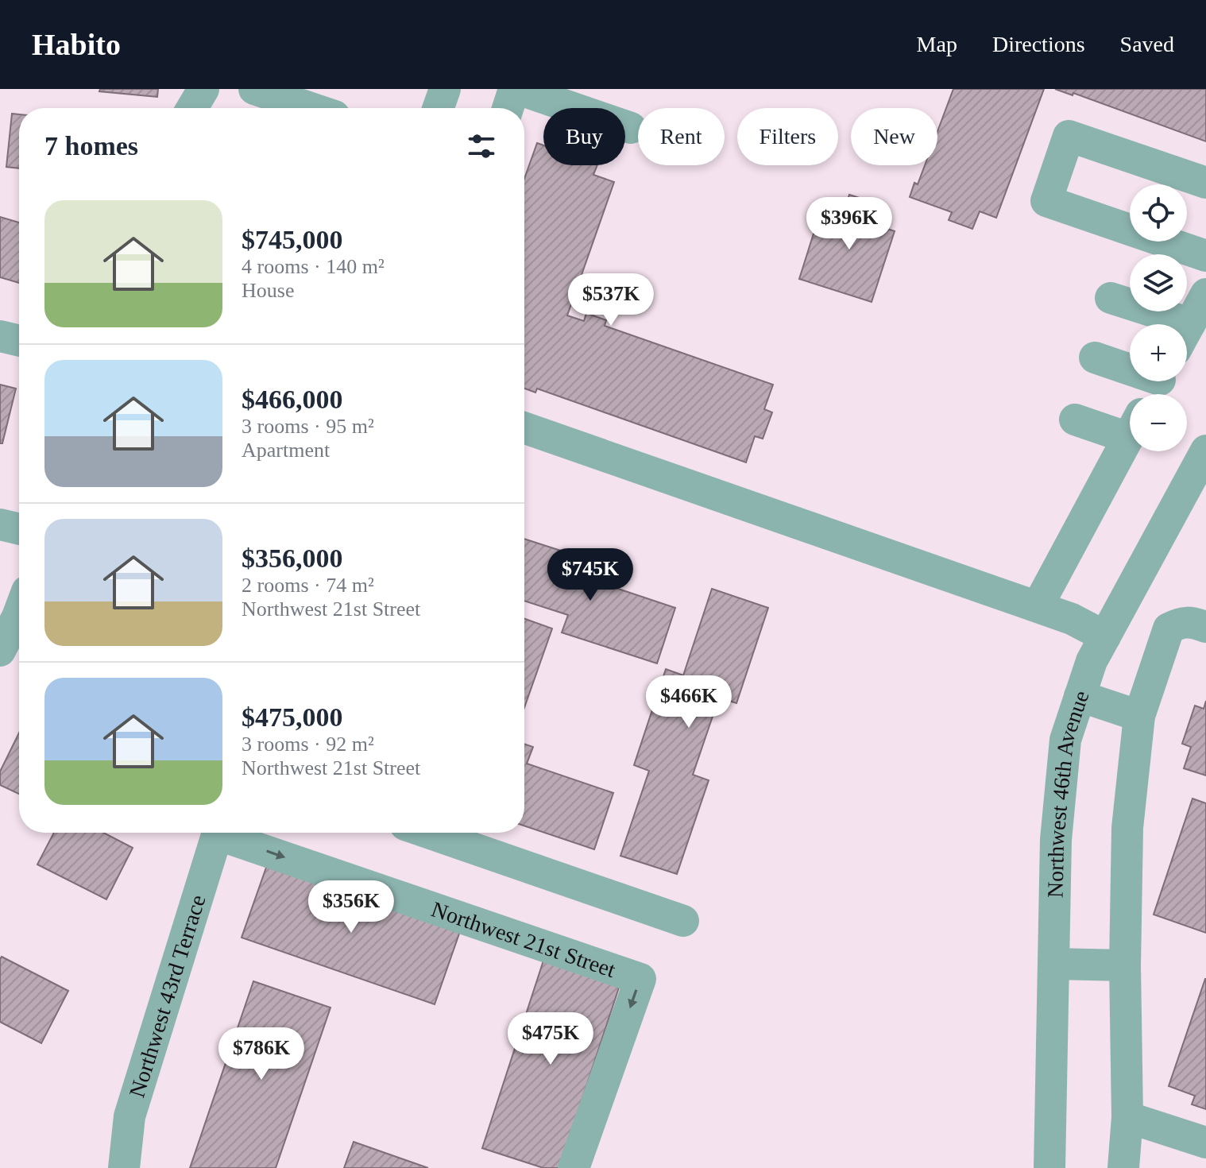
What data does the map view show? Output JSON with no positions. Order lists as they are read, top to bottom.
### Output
{
  "streets": {
    "street": ["Northwest 46th Avenue", "Northwest 21st Street", "Northwest 43rd Terrace"]
  },
  "page": {
    "header": "Habito",
    "nav": ["Map", "Directions", "Saved"],
    "chip": [
      "Buy",
      "Rent",
      "Filters",
      "New"
    ],
    "heading": "7 homes",
    "map_buttons": ["+", "−"],
    "list": [
      {
        "name": "$745,000",
        "note": "4 rooms · 140 m² · House"
      },
      {
        "name": "$466,000",
        "note": "3 rooms · 95 m² · Apartment"
      },
      {
        "name": "$356,000",
        "note": "2 rooms · 74 m² · Northwest 21st Street"
      },
      {
        "name": "$475,000",
        "note": "3 rooms · 92 m² · Northwest 21st Street"
      }
    ],
    "price": [
      "$396K",
      "$537K",
      "$745K",
      "$466K",
      "$356K",
      "$475K",
      "$786K"
    ]
  }
}
